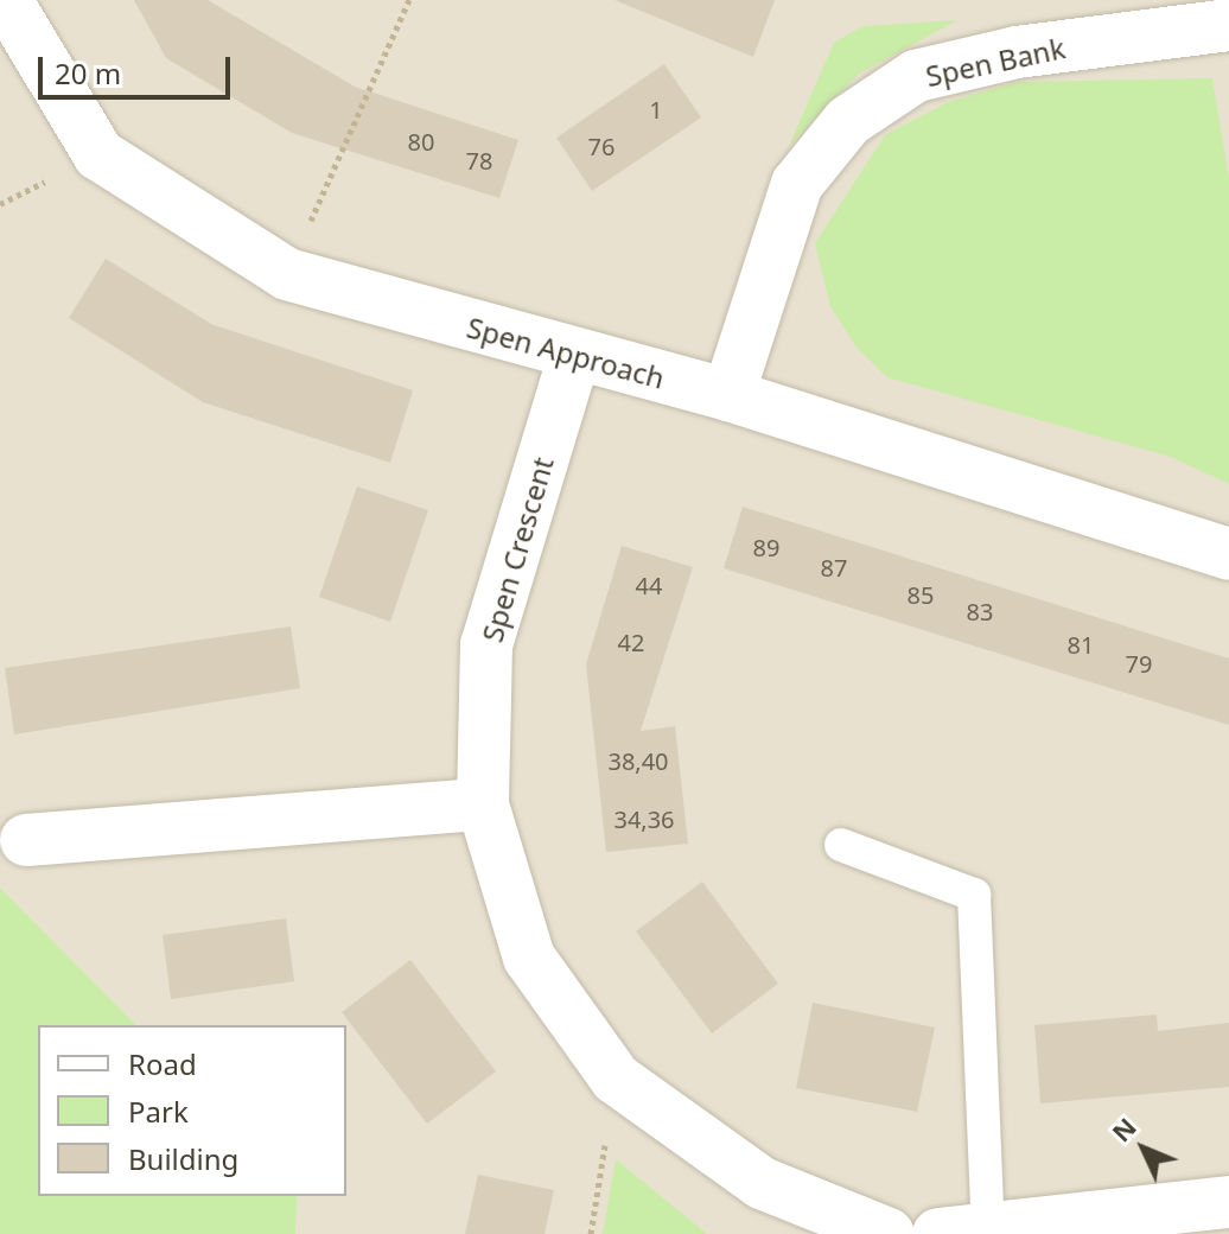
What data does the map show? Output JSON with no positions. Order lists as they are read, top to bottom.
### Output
{
  "streets": {
    "street": ["Spen Bank", "Spen Approach", "Spen Crescent"]
  },
  "crossings": [
    ["Spen Bank", "Spen Approach"],
    ["Spen Approach", "Spen Crescent"]
  ],
  "house_numbers": [
    "1",
    "80",
    "76",
    "78",
    "89",
    "87",
    "44",
    "85",
    "83",
    "42",
    "81",
    "79",
    "38,40",
    "34,36"
  ],
  "legend": ["Road", "Park", "Building"],
  "scale_bar": "20 m",
  "north": "top left"
}
